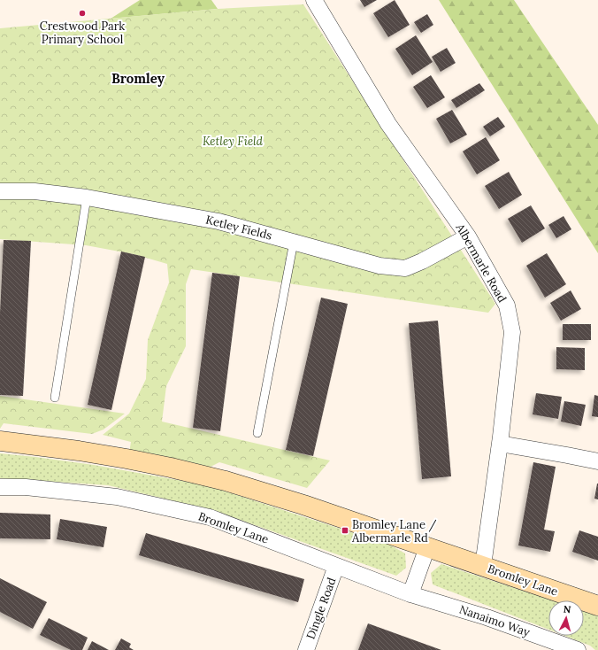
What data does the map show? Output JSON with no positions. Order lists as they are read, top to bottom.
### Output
{
  "streets": {
    "street": [
      "Ketley Fields",
      "Albermarle Road",
      "Bromley Lane",
      "Dingle Road",
      "Nanaimo Way"
    ]
  },
  "crossings": [
    ["Ketley Fields", "Albermarle Road"],
    ["Albermarle Road", "Bromley Lane"],
    ["Bromley Lane", "Dingle Road"],
    ["Bromley Lane", "Nanaimo Way"]
  ],
  "districts": ["Bromley"],
  "parks": ["Ketley Field"],
  "places": {
    "other": ["Crestwood Park Primary School"],
    "transit": ["Bromley Lane / Albermarle Rd"]
  },
  "north": "top"
}
